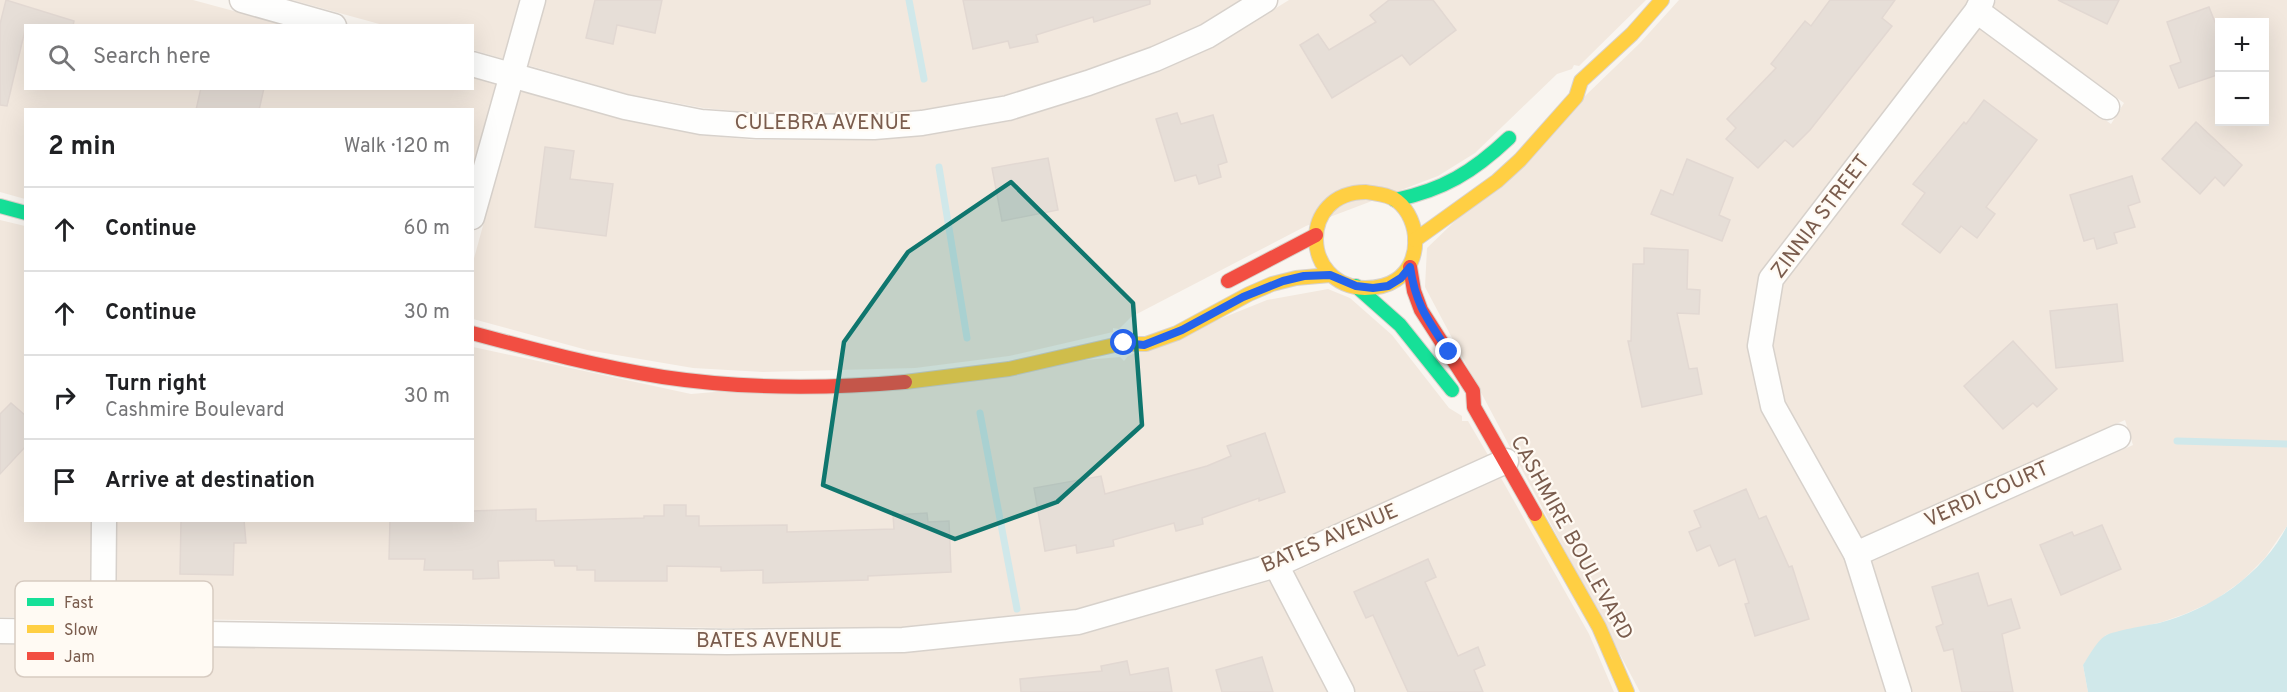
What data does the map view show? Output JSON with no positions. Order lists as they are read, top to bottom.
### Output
{
  "streets": {
    "street": [
      "CULEBRA AVENUE",
      "ZINNIA STREET",
      "VERDI COURT",
      "CASHMIRE BOULEVARD",
      "BATES AVENUE"
    ]
  },
  "crossings": [
    ["ZINNIA STREET", "VERDI COURT"],
    ["CASHMIRE BOULEVARD", "BATES AVENUE"]
  ],
  "legend": ["Fast", "Slow", "Jam"],
  "page": {
    "map_buttons": ["+", "−"],
    "search": "Search here",
    "heading": ["2 min", "Walk · 120 m"],
    "list": [
      ["Continue", "60 m"],
      ["Continue", "30 m"],
      ["Turn right", "Cashmire Boulevard", "30 m"],
      "Arrive at destination"
    ]
  }
}
